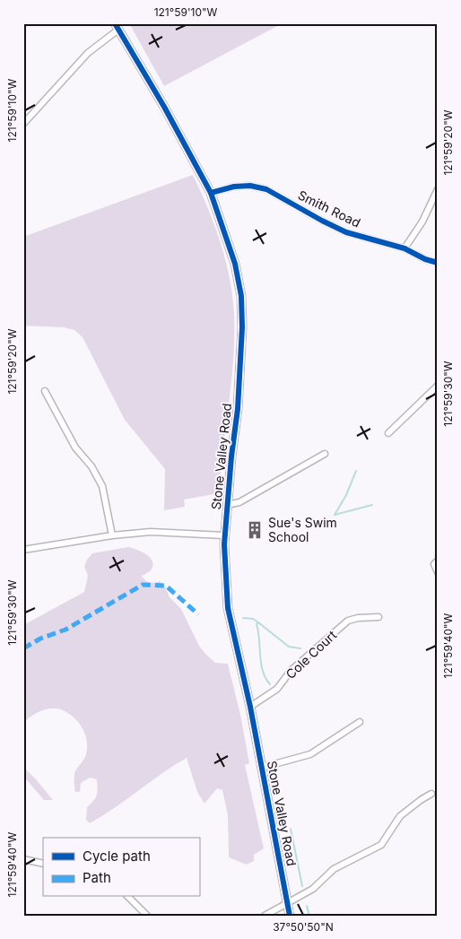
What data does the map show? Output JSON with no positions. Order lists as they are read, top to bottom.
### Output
{
  "streets": {
    "street": ["Smith Road", "Stone Valley Road", "Cole Court"]
  },
  "crossings": [
    ["Smith Road", "Stone Valley Road"],
    ["Stone Valley Road", "Cole Court"]
  ],
  "places": {
    "building": ["Sue's Swim School"]
  },
  "legend": ["Cycle path", "Path"],
  "coordinates": [
    "121°59'10\"W",
    "121°59'20\"W",
    "121°59'30\"W",
    "121°59'40\"W",
    "37°50'50\"N"
  ]
}
